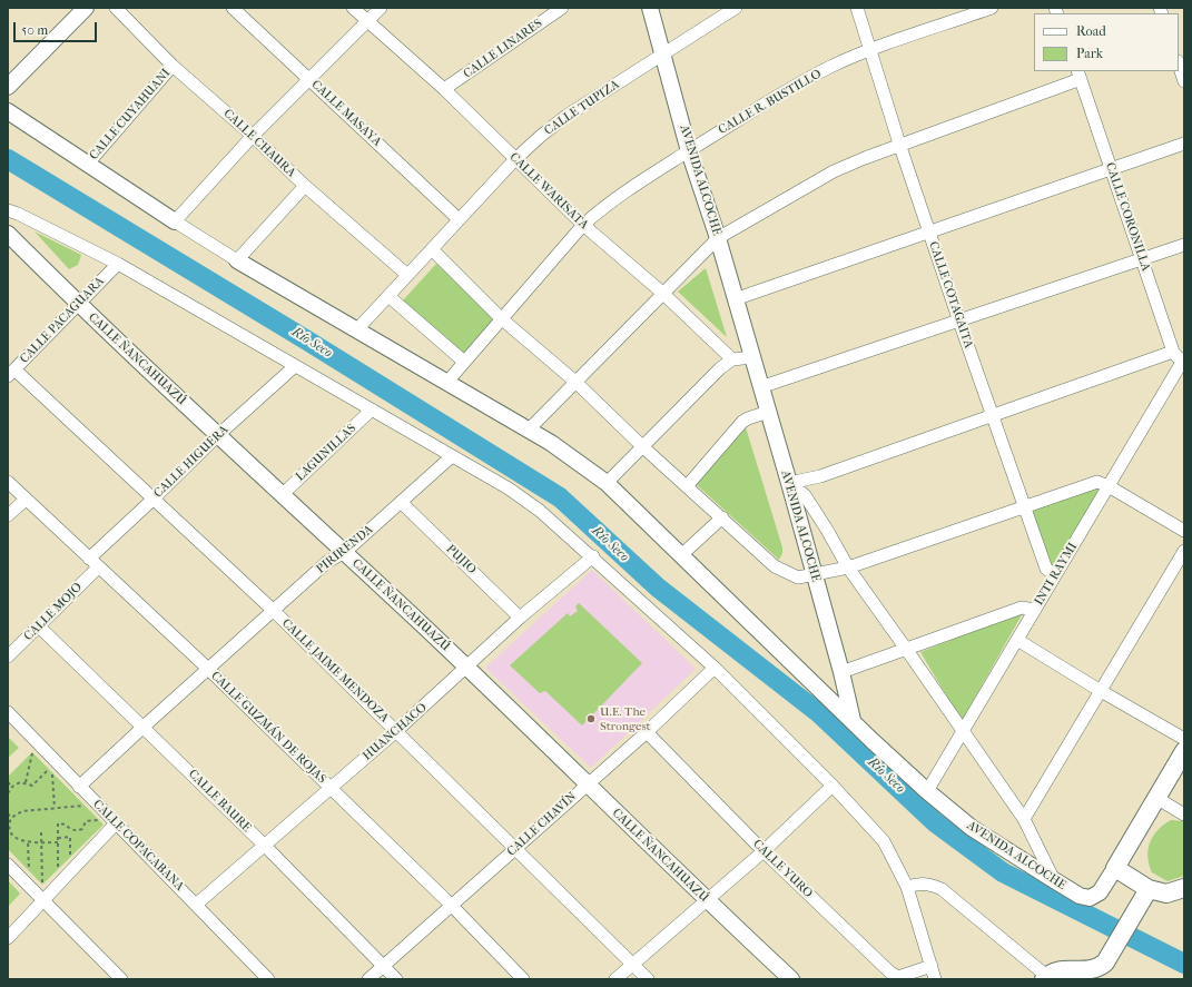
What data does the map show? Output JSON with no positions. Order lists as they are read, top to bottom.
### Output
{
  "streets": {
    "street": [
      "CALLE LINARES",
      "CALLE R. BUSTILLO",
      "CALLE TUPIZA",
      "CALLE MASAYA",
      "CALLE CUYAHUANI",
      "CALLE CHAURA",
      "AVENIDA ALCOCHE",
      "CALLE WARISATA",
      "CALLE CORONILLA",
      "CALLE COTAGAITA",
      "CALLE PACAGUARA",
      "CALLE ÑANCAHUAZÚ",
      "LAGUNILLAS",
      "CALLE HIGUERA",
      "PIRIRENDA",
      "PUJIO",
      "INTI RAYMI",
      "CALLE MOJO",
      "CALLE JAIME MENDOZA",
      "CALLE GUZMÁN DE ROJAS",
      "HUANCHACO",
      "CALLE BAURE",
      "CALLE CHAVÍN",
      "CALLE COPACABANA",
      "CALLE YURO"
    ]
  },
  "crossings": [
    ["CALLE LINARES", "CALLE WARISATA"],
    ["CALLE R. BUSTILLO", "AVENIDA ALCOCHE"],
    ["CALLE R. BUSTILLO", "CALLE WARISATA"],
    ["CALLE R. BUSTILLO", "CALLE COTAGAITA"],
    ["CALLE TUPIZA", "CALLE MASAYA"],
    ["CALLE TUPIZA", "CALLE CHAURA"],
    ["CALLE TUPIZA", "AVENIDA ALCOCHE"],
    ["CALLE TUPIZA", "CALLE WARISATA"],
    ["CALLE CUYAHUANI", "CALLE CHAURA"],
    ["AVENIDA ALCOCHE", "INTI RAYMI"],
    ["CALLE CORONILLA", "INTI RAYMI"],
    ["CALLE COTAGAITA", "INTI RAYMI"],
    ["CALLE PACAGUARA", "CALLE ÑANCAHUAZÚ"],
    ["CALLE PACAGUARA", "CALLE JAIME MENDOZA"],
    ["CALLE ÑANCAHUAZÚ", "LAGUNILLAS"],
    ["CALLE ÑANCAHUAZÚ", "CALLE HIGUERA"],
    ["CALLE ÑANCAHUAZÚ", "PIRIRENDA"],
    ["CALLE ÑANCAHUAZÚ", "HUANCHACO"],
    ["CALLE ÑANCAHUAZÚ", "CALLE CHAVÍN"],
    ["CALLE HIGUERA", "CALLE MOJO"],
    ["CALLE HIGUERA", "CALLE JAIME MENDOZA"],
    ["CALLE HIGUERA", "CALLE GUZMÁN DE ROJAS"],
    ["PIRIRENDA", "PUJIO"],
    ["PIRIRENDA", "CALLE JAIME MENDOZA"],
    ["PIRIRENDA", "CALLE GUZMÁN DE ROJAS"],
    ["PIRIRENDA", "CALLE BAURE"],
    ["PIRIRENDA", "CALLE COPACABANA"],
    ["PUJIO", "HUANCHACO"],
    ["CALLE MOJO", "CALLE GUZMÁN DE ROJAS"],
    ["CALLE MOJO", "CALLE BAURE"],
    ["CALLE JAIME MENDOZA", "HUANCHACO"],
    ["CALLE JAIME MENDOZA", "CALLE CHAVÍN"],
    ["CALLE GUZMÁN DE ROJAS", "HUANCHACO"],
    ["CALLE GUZMÁN DE ROJAS", "CALLE CHAVÍN"],
    ["HUANCHACO", "CALLE BAURE"],
    ["HUANCHACO", "CALLE COPACABANA"],
    ["CALLE BAURE", "CALLE CHAVÍN"],
    ["CALLE CHAVÍN", "CALLE YURO"]
  ],
  "water": ["Río Seco"],
  "places": ["U.E. The Strongest"],
  "legend": ["Road", "Park"],
  "scale_bar": "50 m"
}
